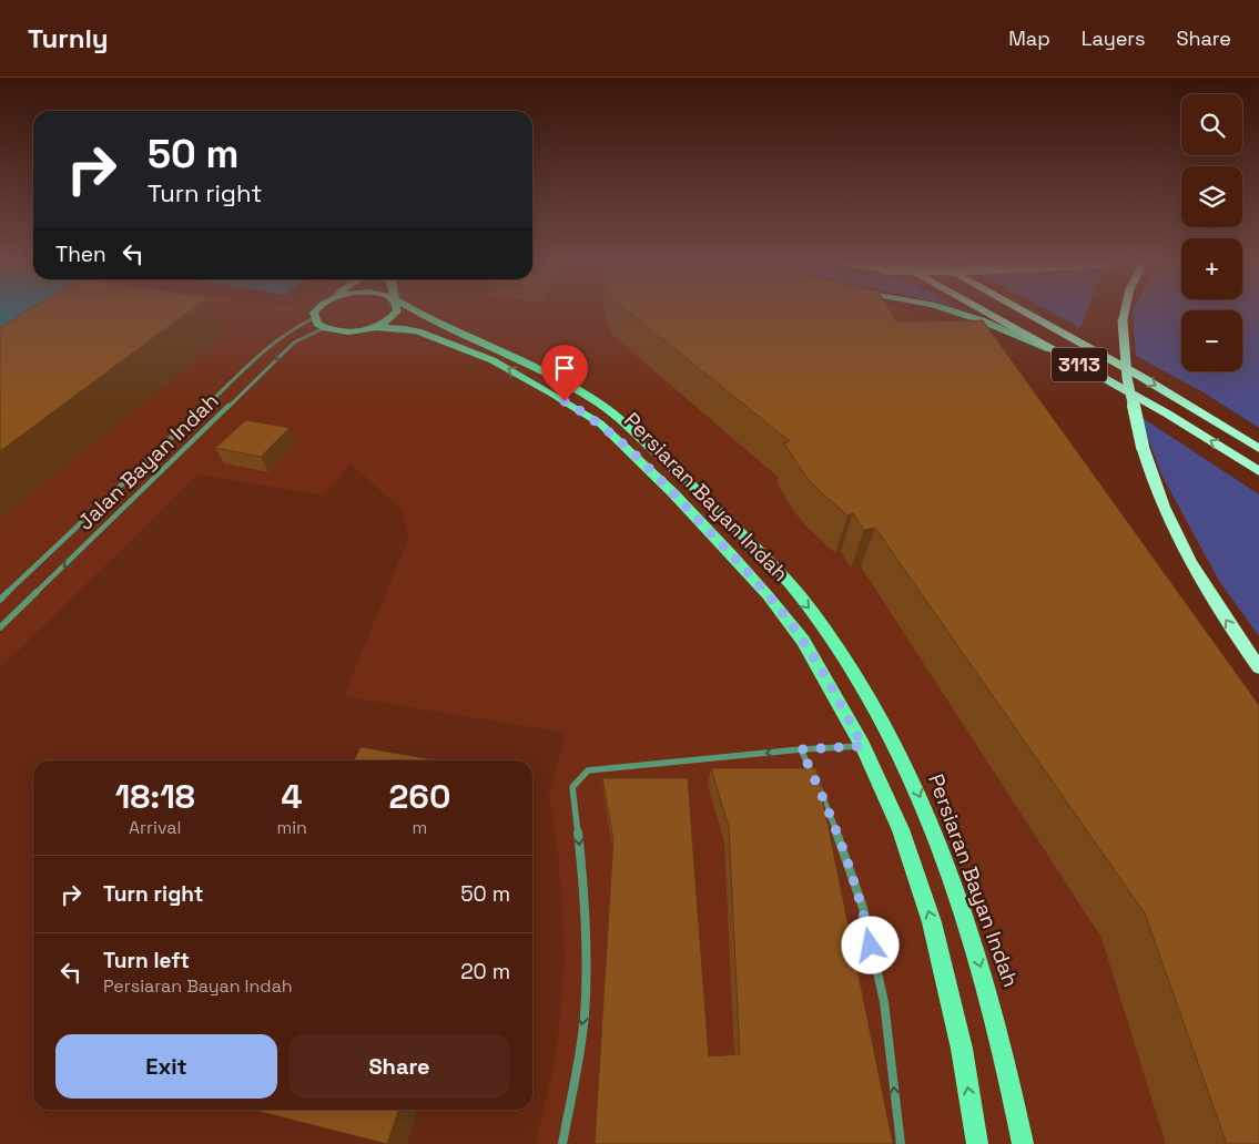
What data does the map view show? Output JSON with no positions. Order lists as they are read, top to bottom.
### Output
{
  "streets": {
    "highway": ["3113"],
    "main road": ["Persiaran Bayan Indah"],
    "street": ["Jalan Bayan Indah"]
  },
  "page": {
    "header": "Turnly",
    "nav": ["Map", "Layers", "Share"],
    "map_buttons": ["+", "−"],
    "turn": ["50 m", "Turn right"],
    "then": "Then",
    "eta": [
      "18:18",
      "Arrival",
      "4",
      "min",
      "260",
      "m"
    ],
    "list": [
      {
        "name": "Turn right",
        "value": "50 m"
      },
      {
        "name": "Turn left",
        "note": "Persiaran Bayan Indah",
        "value": "20 m"
      }
    ],
    "buttons": ["Exit", "Share"]
  }
}
